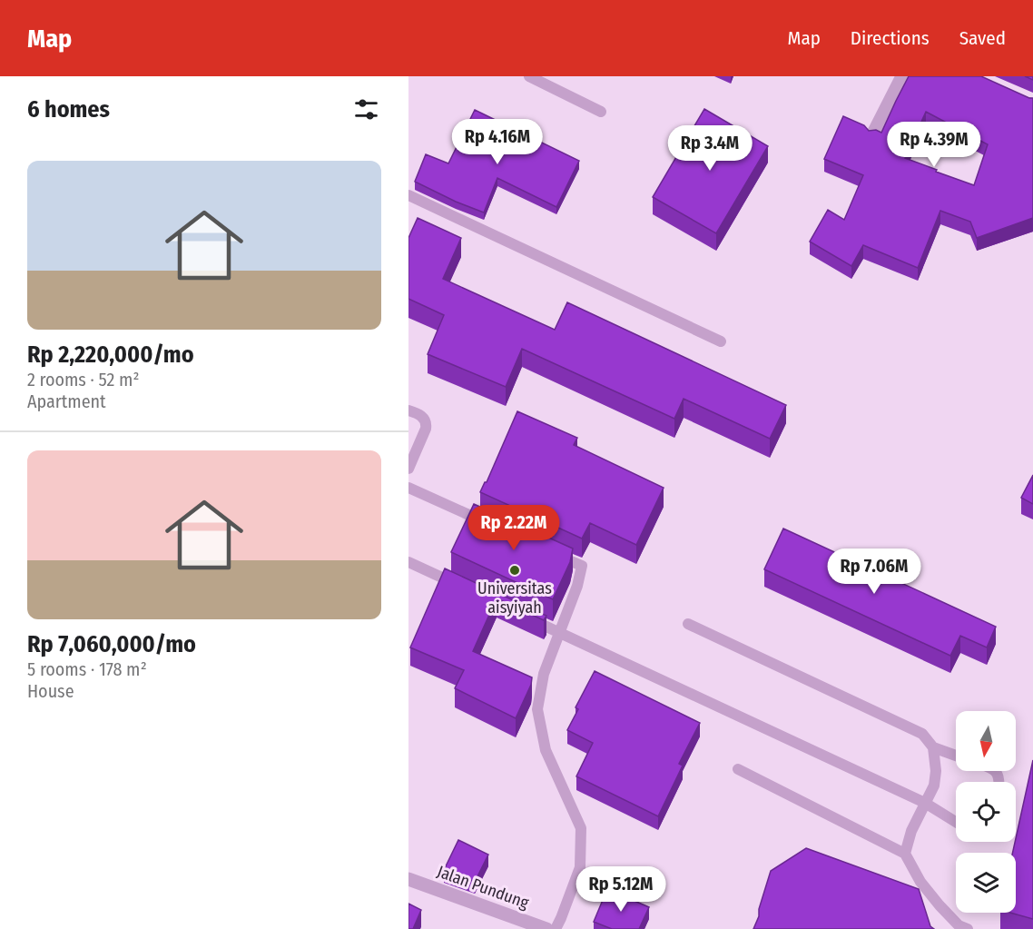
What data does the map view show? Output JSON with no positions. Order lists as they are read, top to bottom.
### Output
{
  "streets": {
    "street": ["Jalan Pundung"]
  },
  "places": ["Universitas aisyiyah"],
  "north": "bottom",
  "page": {
    "header": "Map",
    "nav": ["Map", "Directions", "Saved"],
    "heading": "6 homes",
    "price": [
      "Rp 4.16M",
      "Rp 4.39M",
      "Rp 3.4M",
      "Rp 2.22M",
      "Rp 7.06M",
      "Rp 5.12M"
    ],
    "list": [
      {
        "name": "Rp 2,220,000/mo",
        "note": "2 rooms · 52 m² · Apartment"
      },
      {
        "name": "Rp 7,060,000/mo",
        "note": "5 rooms · 178 m² · House"
      }
    ]
  }
}
